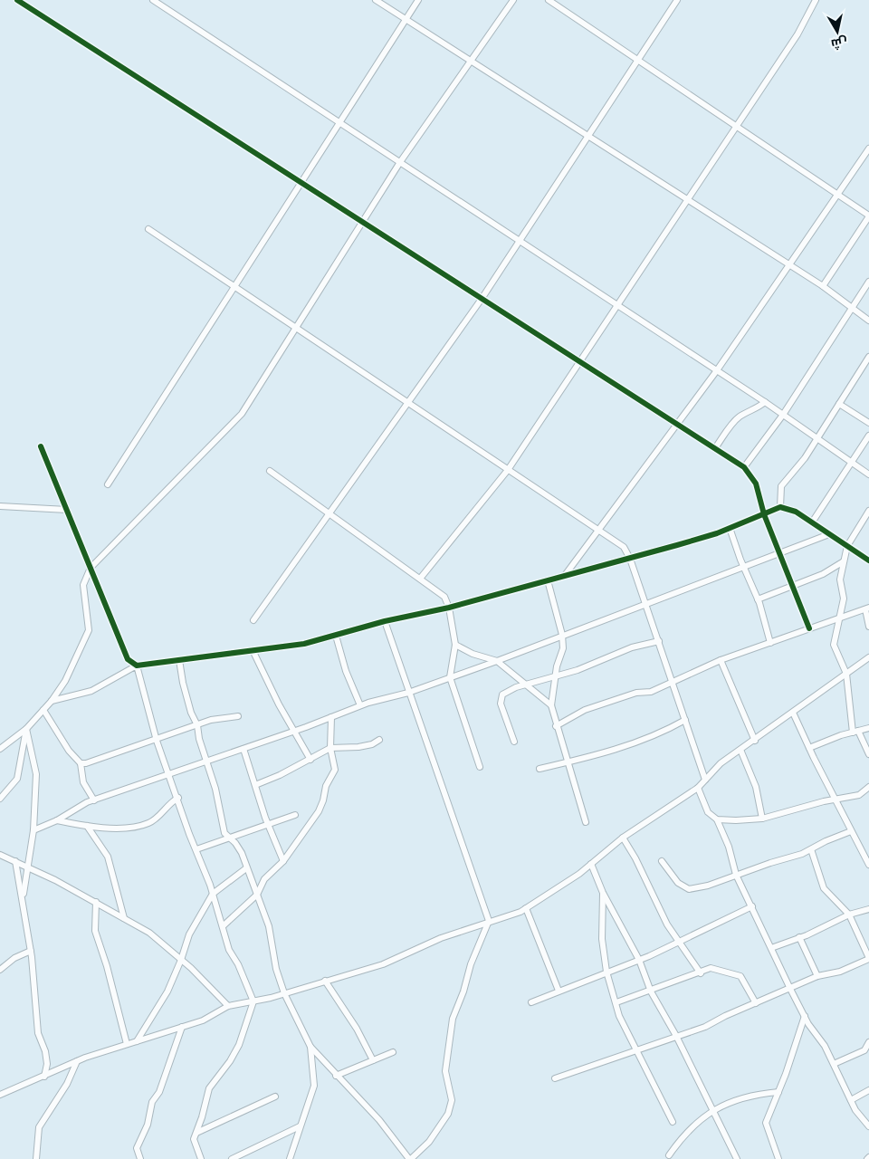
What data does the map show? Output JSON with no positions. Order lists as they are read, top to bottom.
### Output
{
  "north": "bottom"
}
